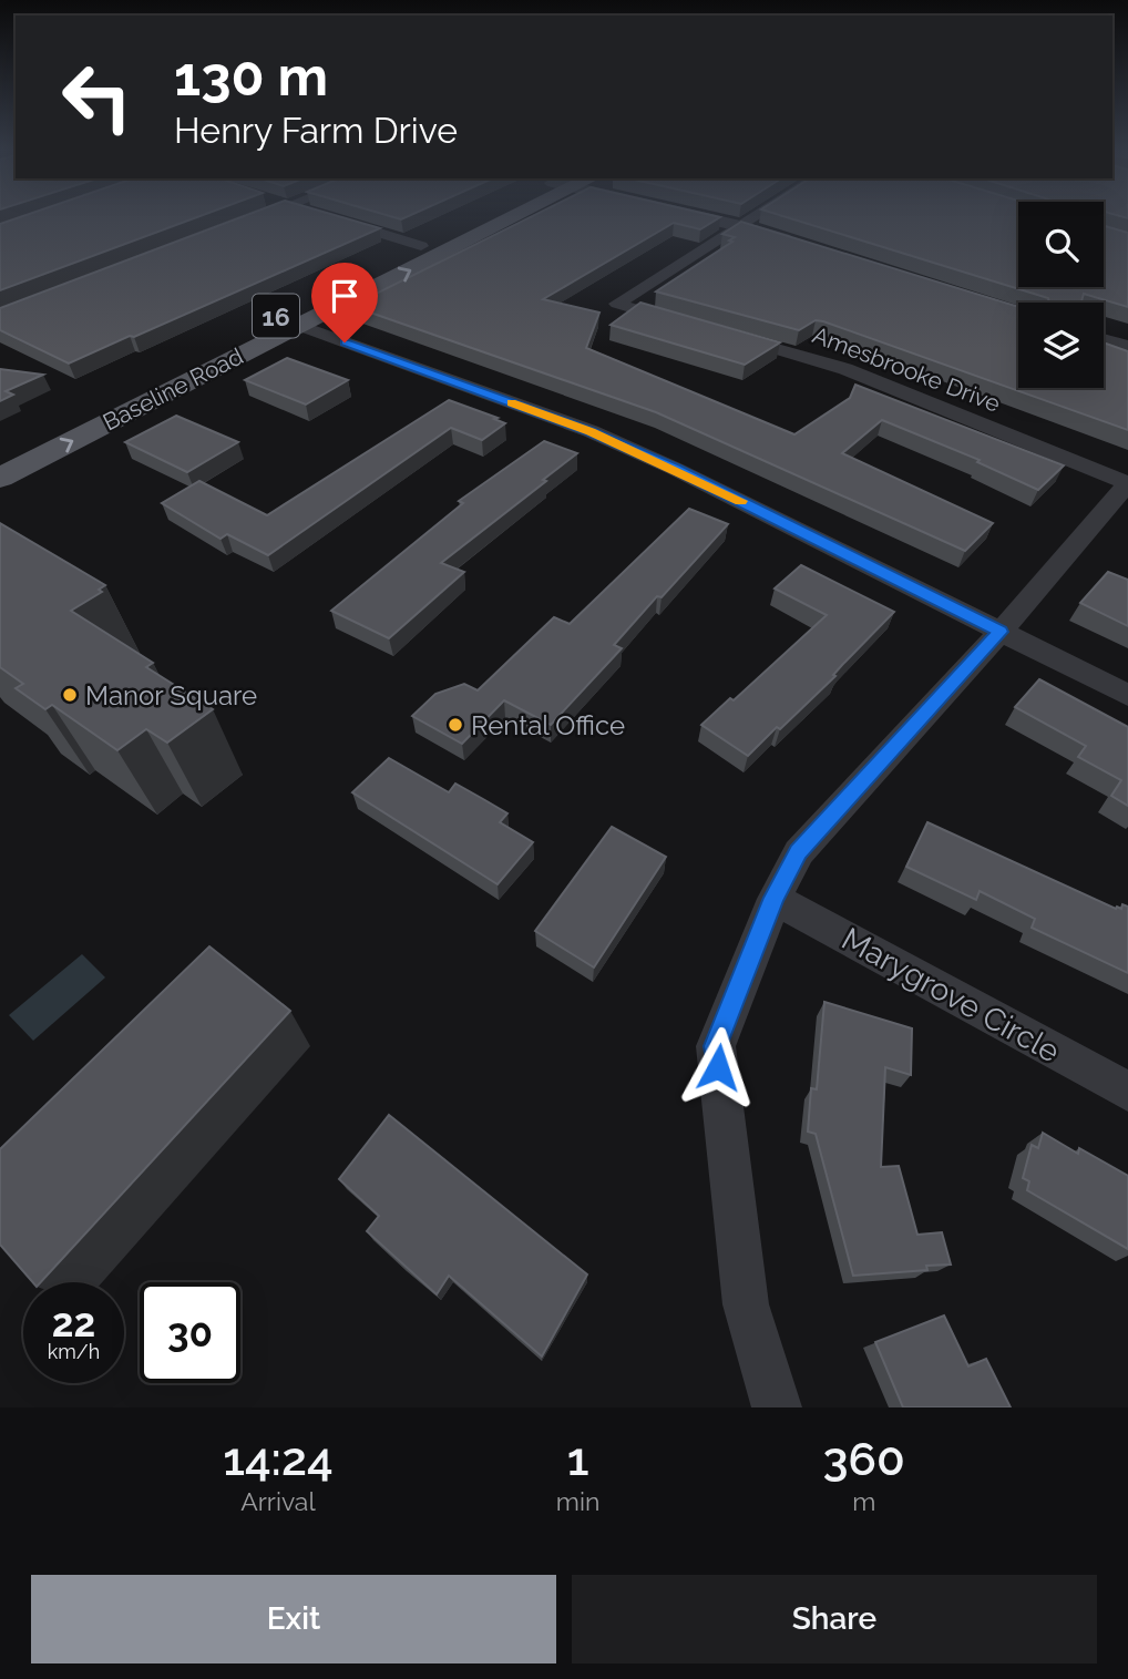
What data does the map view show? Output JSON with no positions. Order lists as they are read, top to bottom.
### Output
{
  "streets": {
    "main road": ["16", "Baseline Road"],
    "street": ["Amesbrooke Drive", "Marygrove Circle"]
  },
  "places": ["Manor Square", "Rental Office"],
  "page": {
    "turn": ["130 m", "Henry Farm Drive"],
    "speed": "22 km/h",
    "limit": "30",
    "eta": [
      "14:24",
      "Arrival",
      "1",
      "min",
      "360",
      "m"
    ],
    "buttons": ["Exit", "Share"]
  }
}
